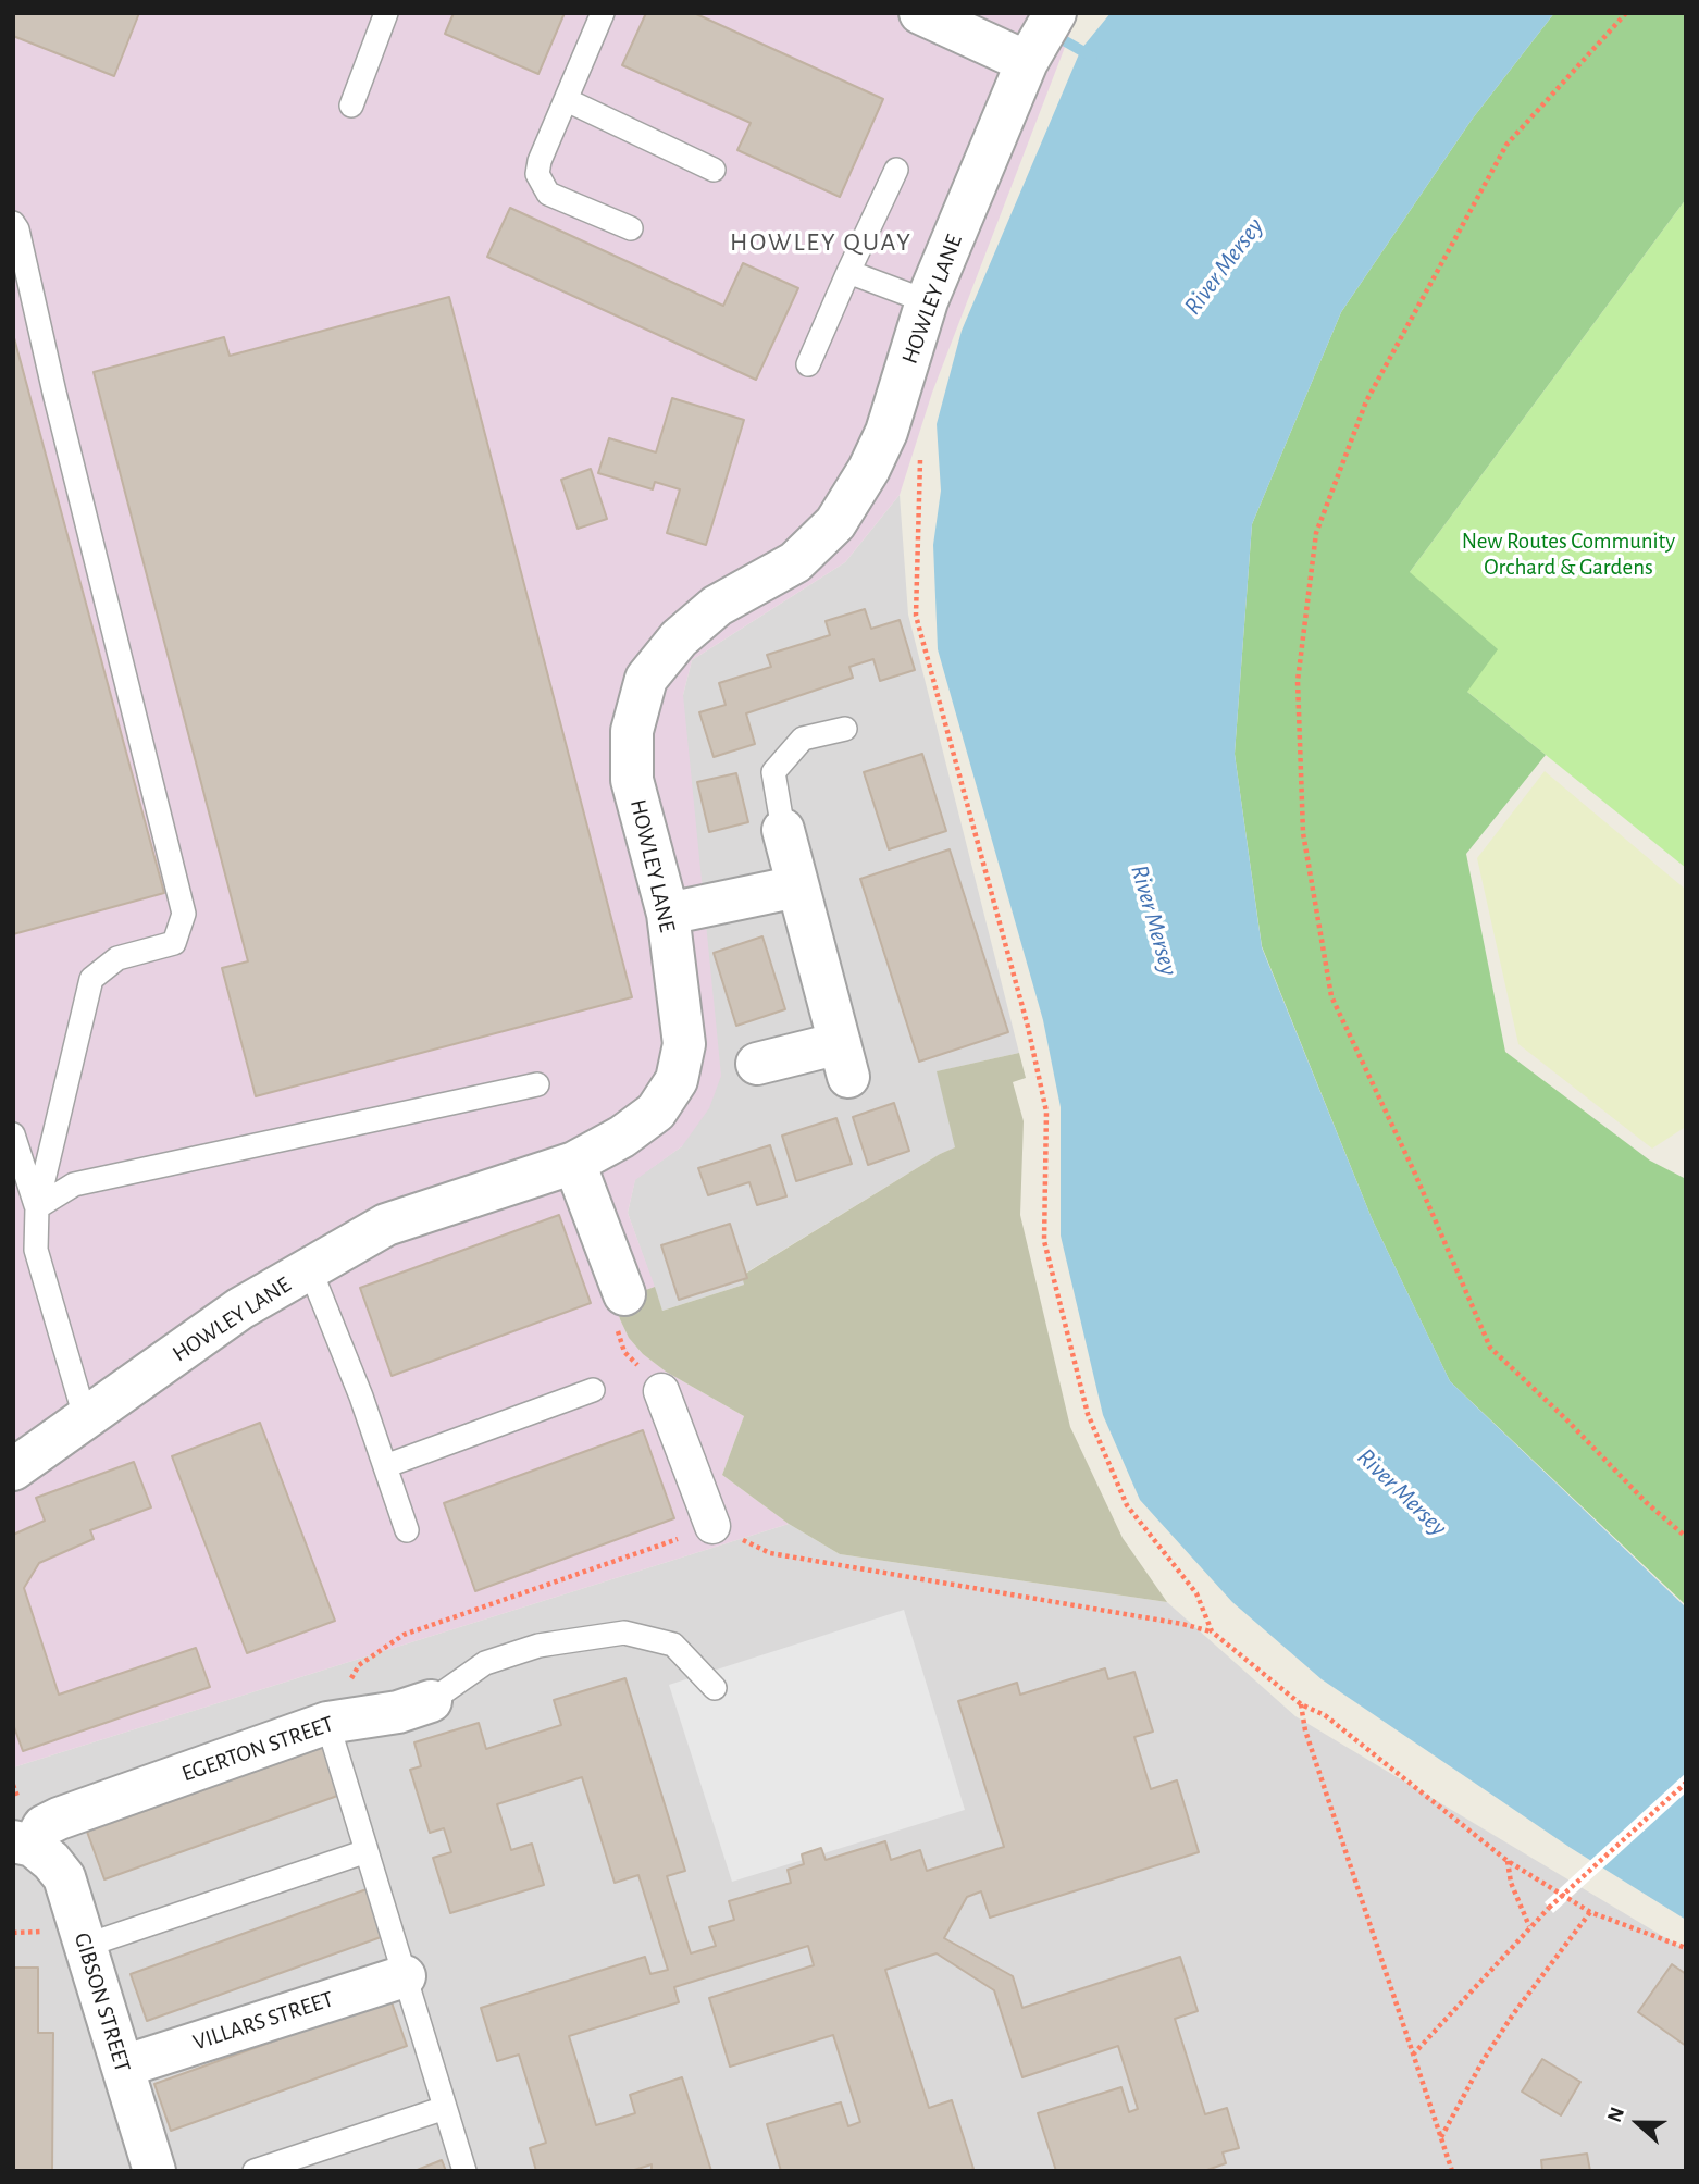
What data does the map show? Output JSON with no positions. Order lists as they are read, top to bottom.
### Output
{
  "streets": {
    "street": [
      "HOWLEY LANE",
      "EGERTON STREET",
      "GIBSON STREET",
      "VILLARS STREET"
    ]
  },
  "crossings": [
    ["EGERTON STREET", "GIBSON STREET"],
    ["GIBSON STREET", "VILLARS STREET"]
  ],
  "districts": ["HOWLEY QUAY"],
  "water": ["River Mersey"],
  "parks": ["New Routes Community Orchard & Gardens"],
  "north": "left"
}
